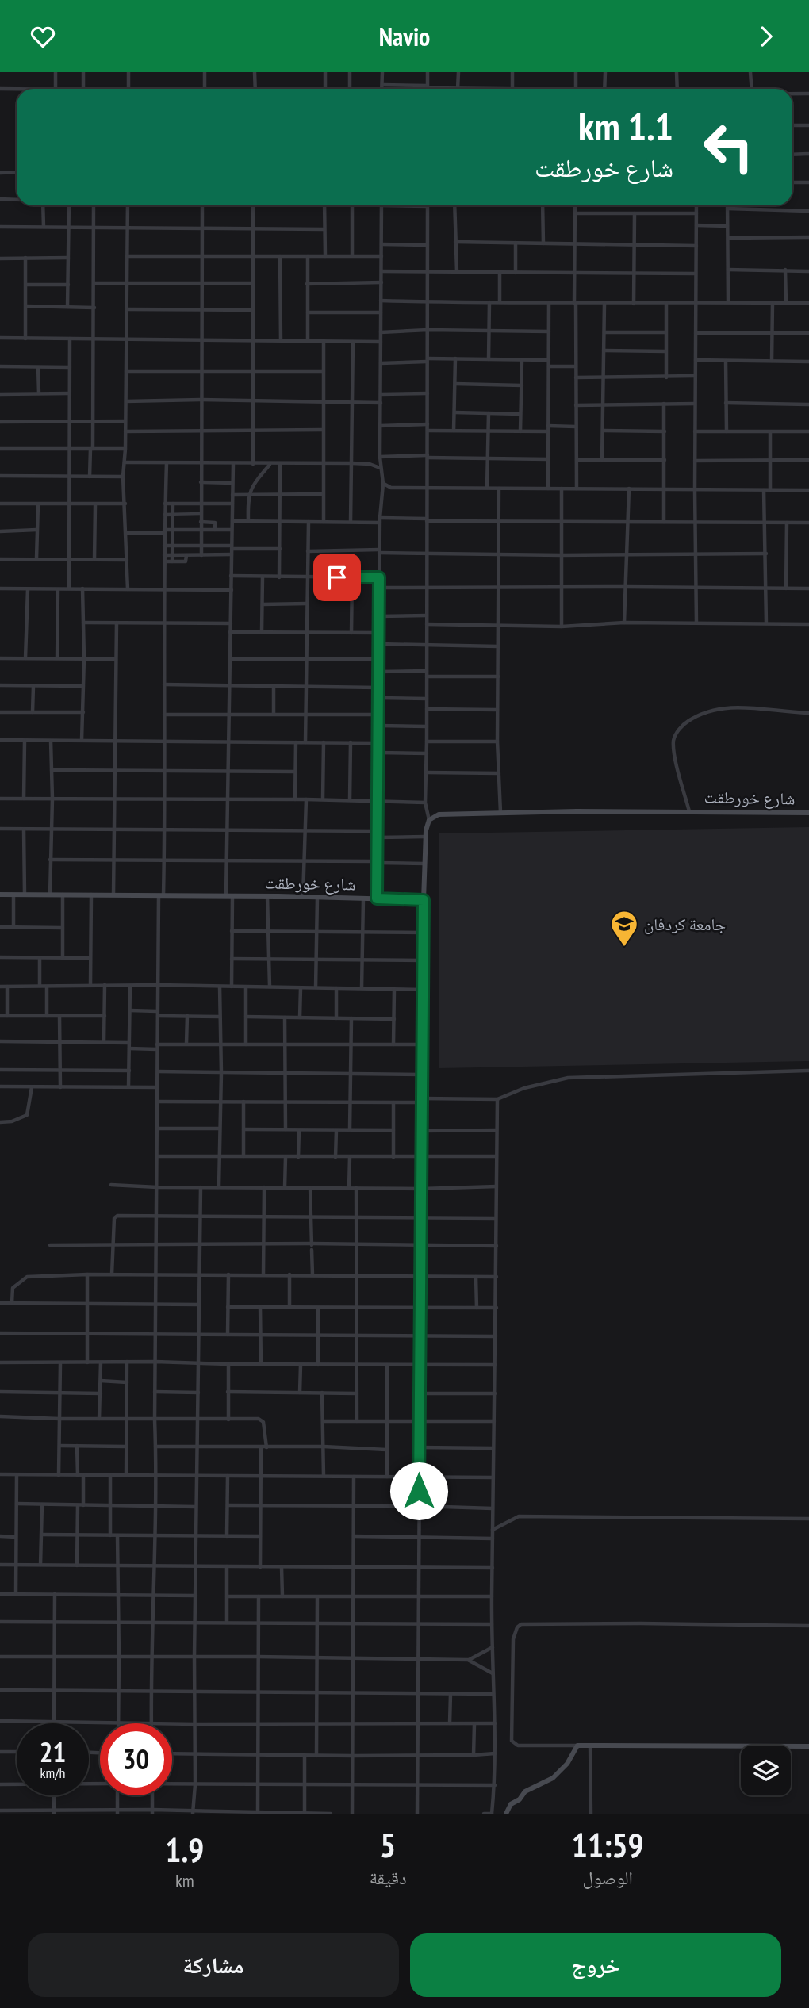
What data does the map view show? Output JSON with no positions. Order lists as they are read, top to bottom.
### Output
{
  "streets": {
    "street": ["شارع خورطقت"]
  },
  "places": {
    "school or university": ["جامعة كردفان"]
  },
  "page": {
    "header": "Navio",
    "turn": ["1.1 km", "شارع خورطقت"],
    "speed": "21 km/h",
    "limit": "30",
    "eta": [
      "11:59",
      "الوصول",
      "5",
      "دقيقة",
      "1.9",
      "km"
    ],
    "buttons": ["خروج", "مشاركة"]
  }
}
